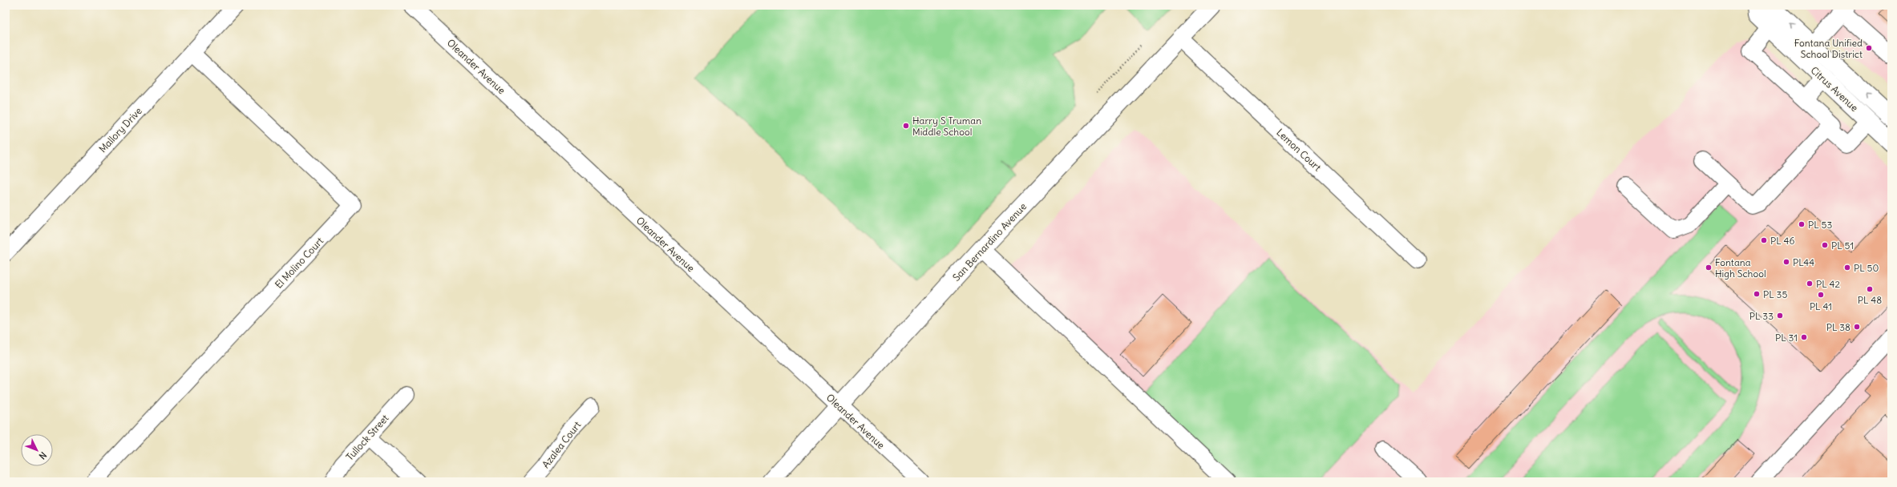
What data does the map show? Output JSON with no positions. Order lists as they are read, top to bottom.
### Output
{
  "streets": {
    "main road": ["Citrus Avenue", "San Bernardino Avenue"],
    "street": [
      "Oleander Avenue",
      "Mallory Drive",
      "Lemon Court",
      "El Molino Court",
      "Tullock Street",
      "Azalea Court"
    ]
  },
  "crossings": [
    ["Oleander Avenue", "San Bernardino Avenue"],
    ["Mallory Drive", "El Molino Court"],
    ["Lemon Court", "San Bernardino Avenue"]
  ],
  "places": [
    "Fontana Unified School District",
    "Harry S Truman Middle School",
    "PL 53",
    "PL 46",
    "PL 51",
    "PL44",
    "Fontana High School",
    "PL 50",
    "PL 42",
    "PL 48",
    "PL 35",
    "PL 41",
    "PL 33",
    "PL 38",
    "PL 31"
  ],
  "north": "bottom right"
}
